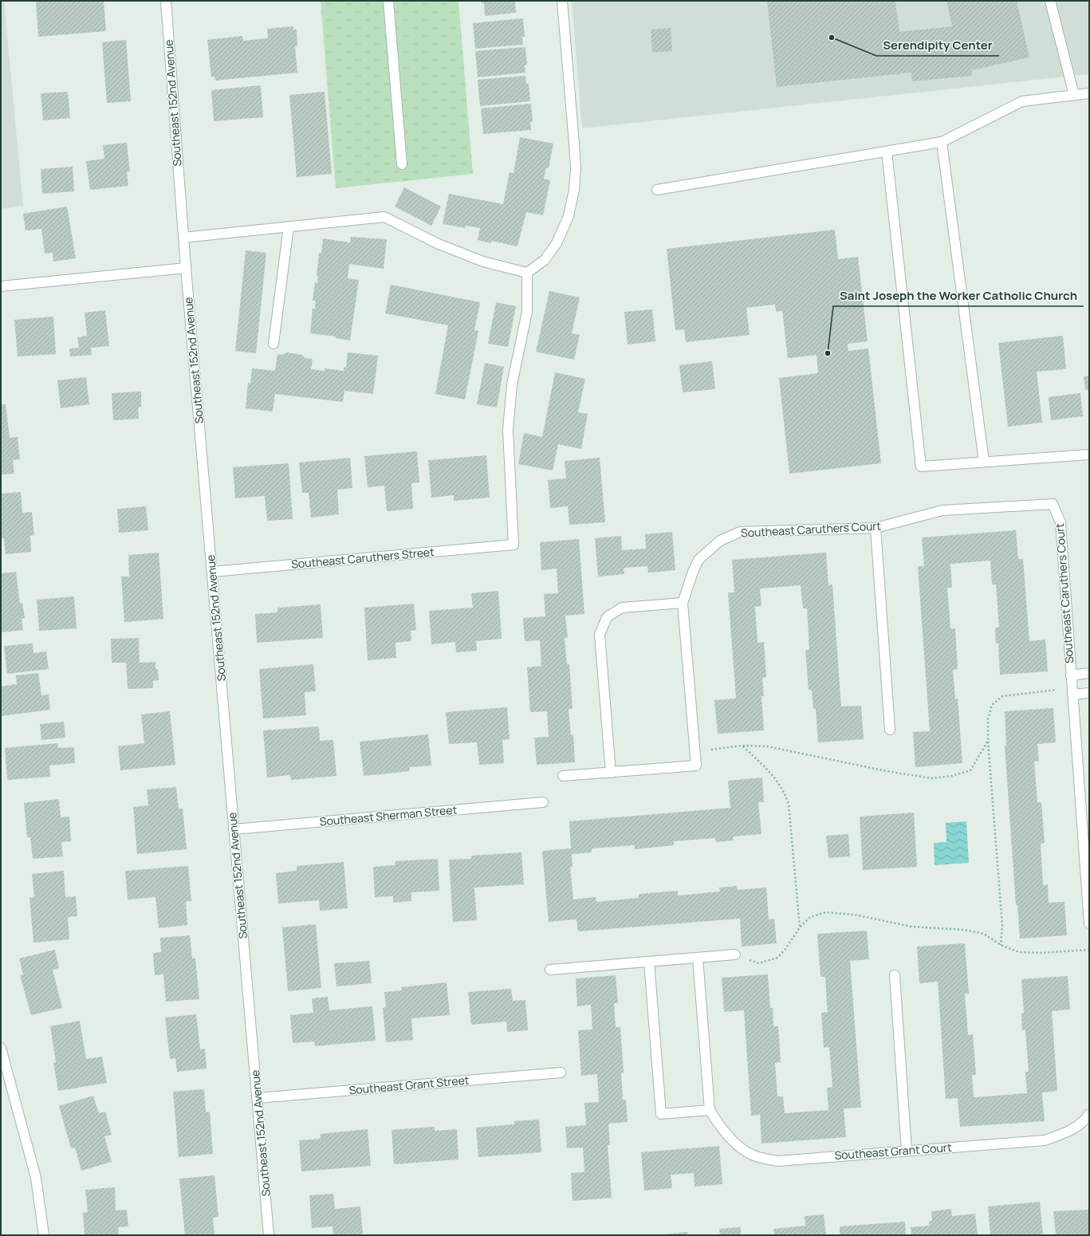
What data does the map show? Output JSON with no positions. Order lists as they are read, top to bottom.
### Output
{
  "streets": {
    "street": [
      "Southeast 152nd Avenue",
      "Southeast Caruthers Court",
      "Southeast Caruthers Street",
      "Southeast Sherman Street",
      "Southeast Grant Street",
      "Southeast Grant Court"
    ]
  },
  "crossings": [
    ["Southeast 152nd Avenue", "Southeast Caruthers Street"],
    ["Southeast 152nd Avenue", "Southeast Sherman Street"],
    ["Southeast 152nd Avenue", "Southeast Grant Street"]
  ],
  "places": ["Serendipity Center", "Saint Joseph the Worker Catholic Church"]
}
